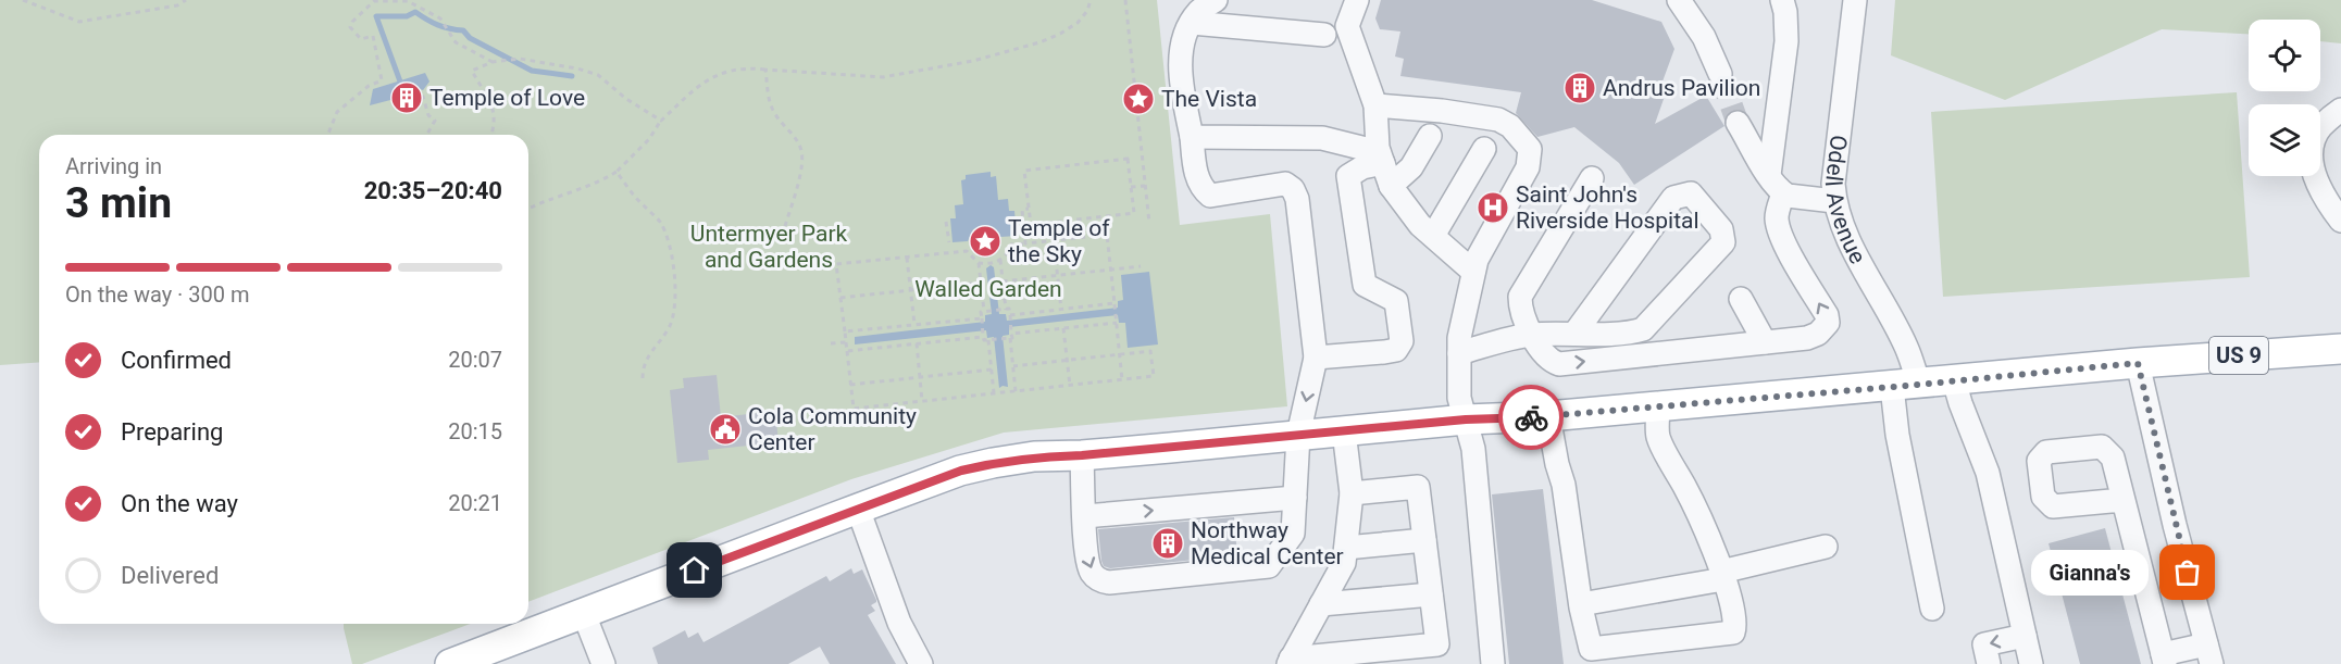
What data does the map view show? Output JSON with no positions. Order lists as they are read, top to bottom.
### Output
{
  "streets": {
    "main road": ["US 9"],
    "street": ["Odell Avenue"]
  },
  "crossings": [
    ["Odell Avenue", "US 9"]
  ],
  "parks": ["Untermyer Park and Gardens", "Walled Garden"],
  "places": {
    "building": ["Andrus Pavilion", "Temple of Love", "Northway Medical Center"],
    "place": ["The Vista", "Temple of the Sky"],
    "hospital": ["Saint John's Riverside Hospital"],
    "public building": ["Cola Community Center"],
    "other": ["Gianna's"]
  },
  "page": {
    "heading": ["3 min", "Arriving in", "20:35–20:40"],
    "bar": "On the way · 300 m",
    "list": [
      ["Confirmed", "20:07"],
      ["Preparing", "20:15"],
      ["On the way", "20:21"],
      "Delivered"
    ],
    "bubble": "Gianna's"
  }
}
